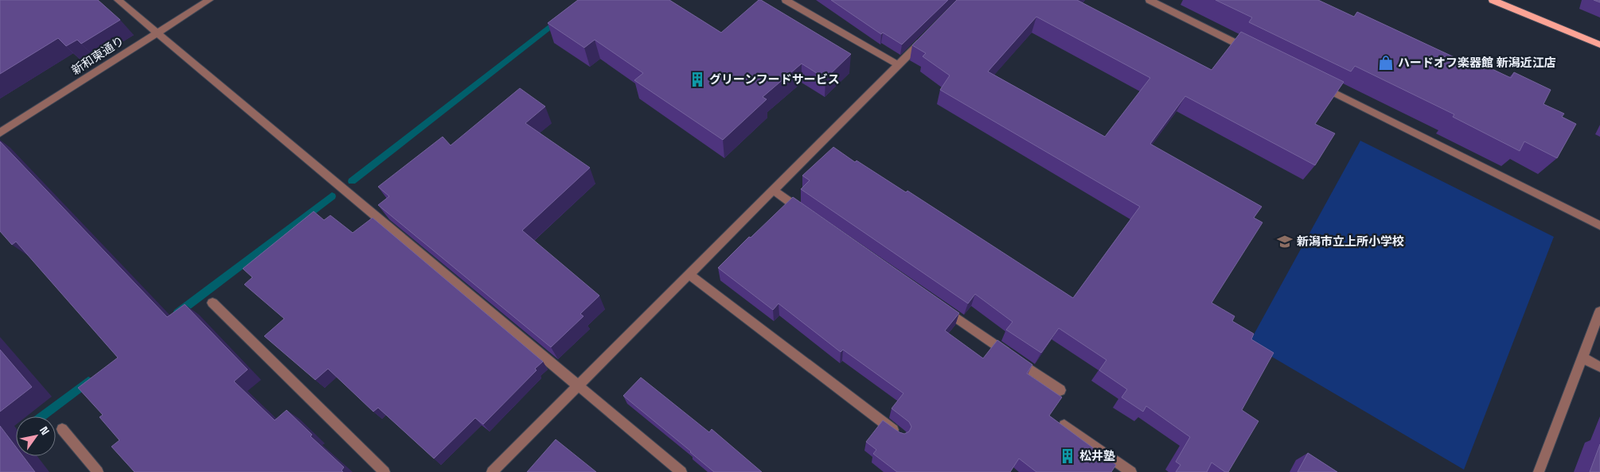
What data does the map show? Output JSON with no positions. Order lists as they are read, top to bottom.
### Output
{
  "streets": {
    "street": ["新和東通り"]
  },
  "places": {
    "shop": ["ハードオフ楽器館 新潟近江店"],
    "building": ["グリーンフードサービス", "松井塾"],
    "school or university": ["新潟市立上所小学校"]
  },
  "north": "top right"
}
